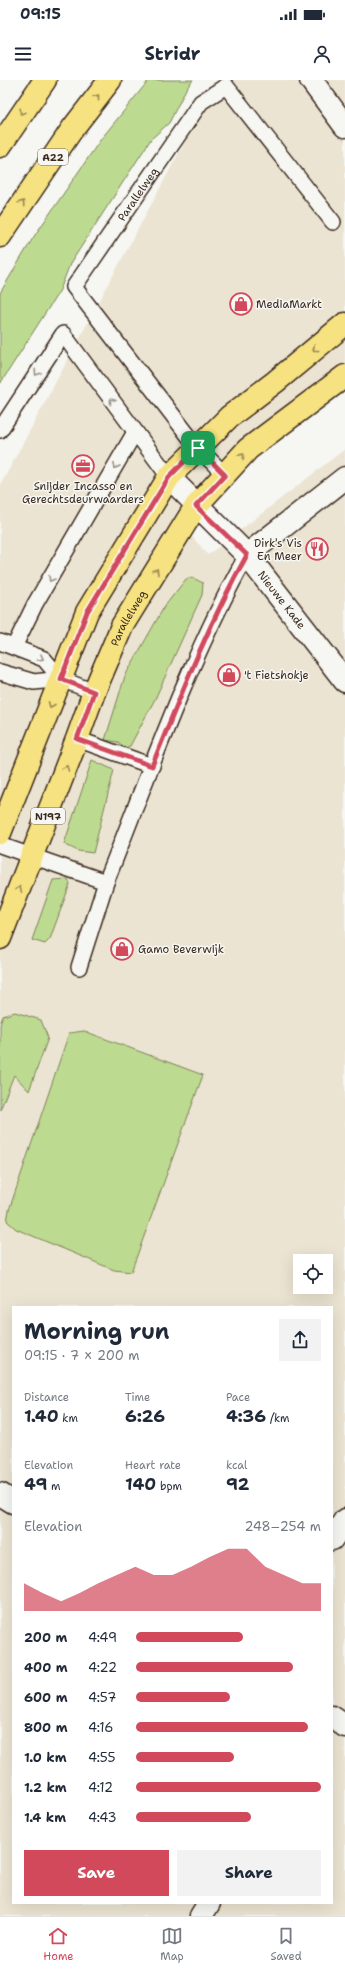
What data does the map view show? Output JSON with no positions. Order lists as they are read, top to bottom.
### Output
{
  "streets": {
    "main road": ["A22", "Parallelweg", "N197"],
    "street": ["Nieuwe Kade"]
  },
  "crossings": [
    ["Parallelweg", "Nieuwe Kade"]
  ],
  "places": {
    "shop": ["MediaMarkt", "'t Fietshokje", "Gamo Beverwijk"],
    "office": ["Snijder Incasso en Gerechtsdeurwaarders"],
    "restaurant": ["Dirk's Vis En Meer"]
  },
  "page": {
    "status": "09:15",
    "header": "Stridr",
    "heading": ["Morning run", "09:15 · 7 × 200 m"],
    "stats": [
      ["Distance", "1.40 km"],
      ["Time", "6:26"],
      ["Pace", "4:36 /km"],
      ["Elevation", "49 m"],
      ["Heart rate", "140 bpm"],
      ["kcal", "92"]
    ],
    "chart": ["Elevation", "248–254 m"],
    "list": [
      {
        "name": "200 m",
        "note": "4:49"
      },
      {
        "name": "400 m",
        "note": "4:22"
      },
      {
        "name": "600 m",
        "note": "4:57"
      },
      {
        "name": "800 m",
        "note": "4:16"
      },
      {
        "name": "1.0 km",
        "note": "4:55"
      },
      {
        "name": "1.2 km",
        "note": "4:12"
      },
      {
        "name": "1.4 km",
        "note": "4:43"
      }
    ],
    "buttons": ["Save", "Share"],
    "tabs": ["Home", "Map", "Saved"]
  }
}
